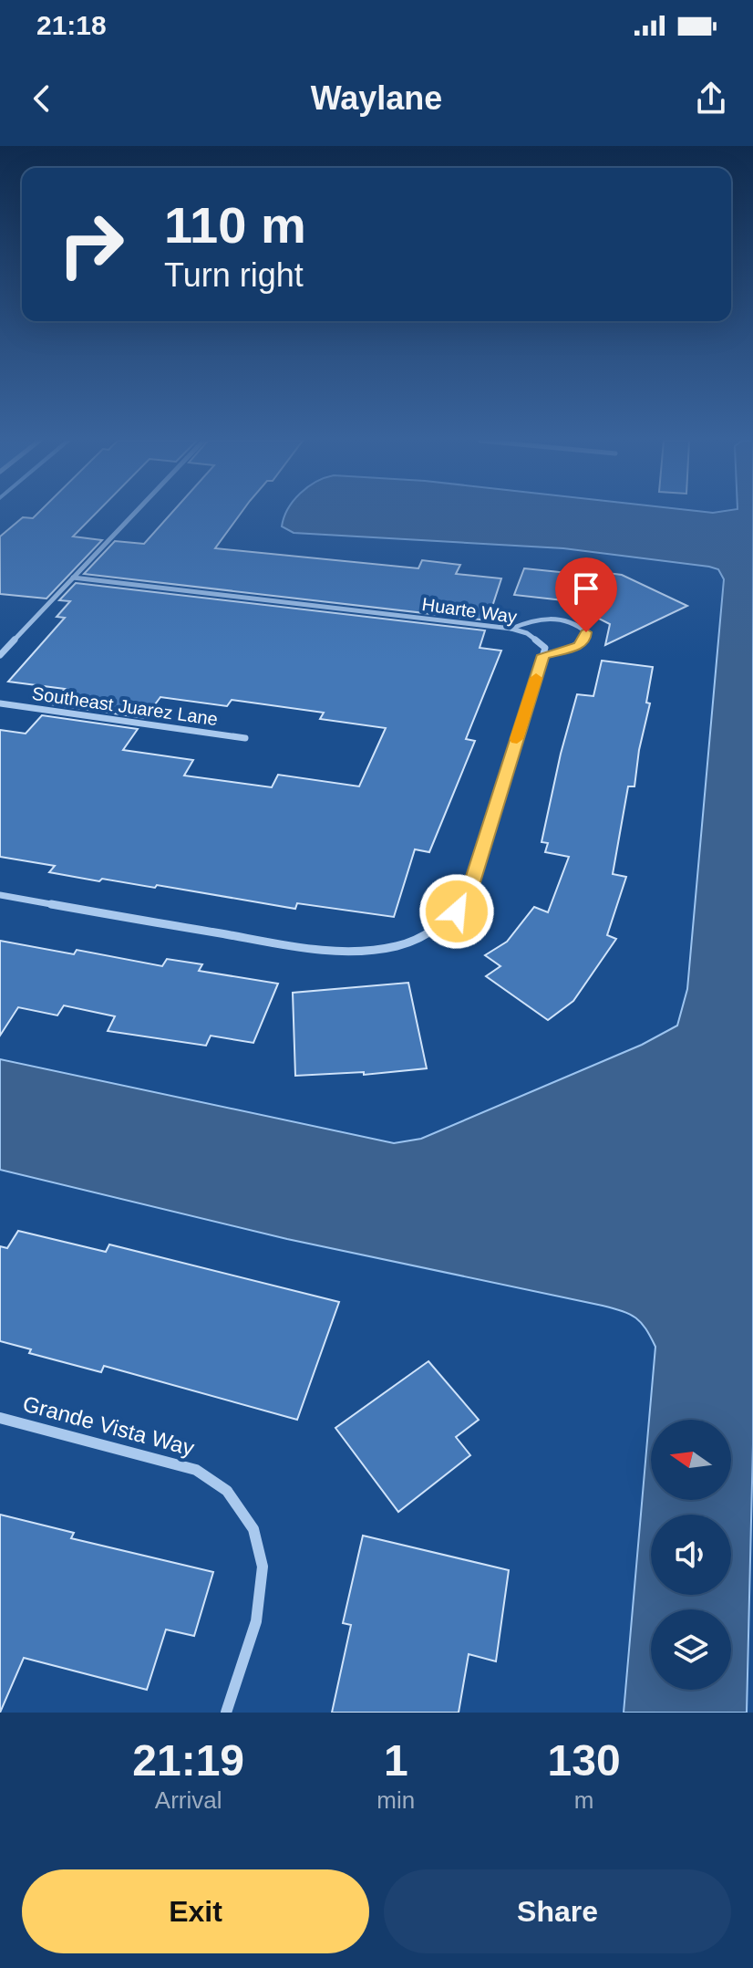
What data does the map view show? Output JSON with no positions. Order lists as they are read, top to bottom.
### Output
{
  "streets": {
    "street": ["Huarte Way", "Southeast Juarez Lane", "Grande Vista Way"]
  },
  "north": "left",
  "page": {
    "status": "21:18",
    "header": "Waylane",
    "turn": ["110 m", "Turn right"],
    "eta": [
      "21:19",
      "Arrival",
      "1",
      "min",
      "130",
      "m"
    ],
    "buttons": ["Exit", "Share"]
  }
}
